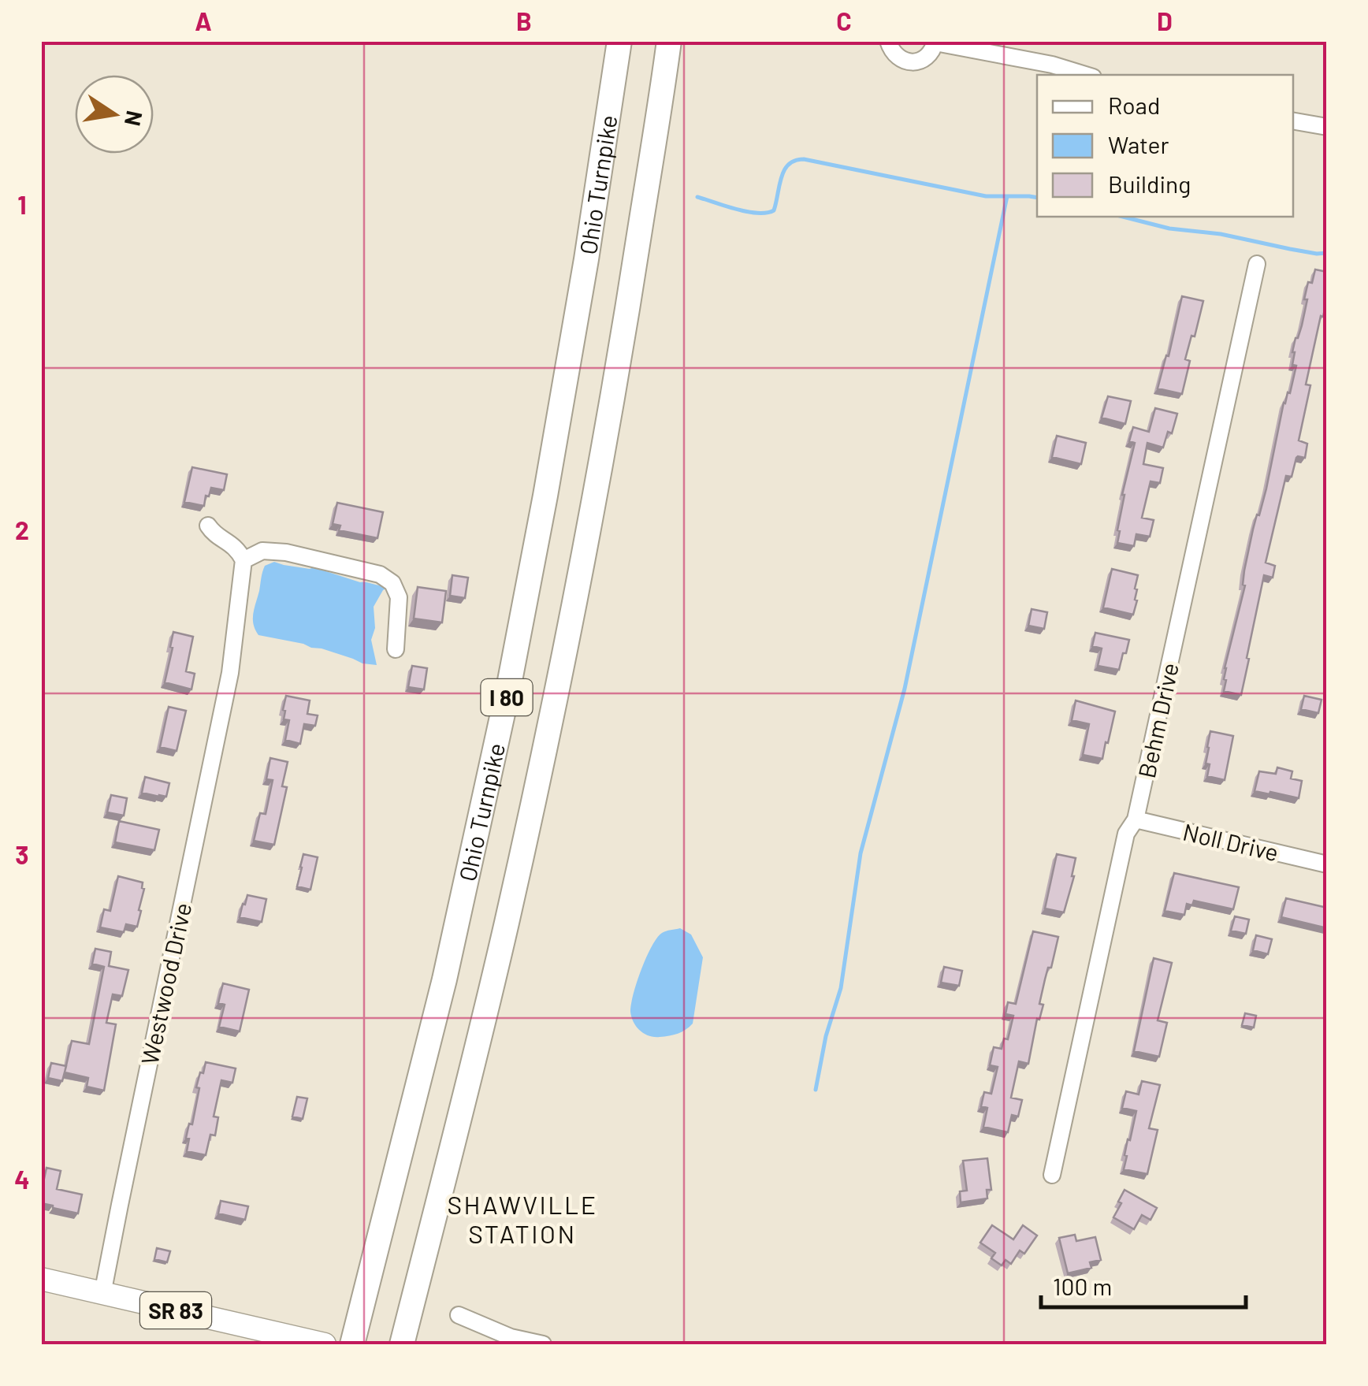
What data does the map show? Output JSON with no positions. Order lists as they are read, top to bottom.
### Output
{
  "streets": {
    "highway": ["Ohio Turnpike", "I 80"],
    "main road": ["SR 83"],
    "street": ["Behm Drive", "Noll Drive", "Westwood Drive"]
  },
  "crossings": [
    ["Behm Drive", "Noll Drive"],
    ["Westwood Drive", "SR 83"]
  ],
  "districts": ["SHAWVILLE STATION"],
  "legend": ["Road", "Water", "Building"],
  "scale_bar": "100 m",
  "north": "right",
  "grid": {
    "columns": [
      "A",
      "B",
      "C",
      "D"
    ],
    "rows": [
      "1",
      "2",
      "3",
      "4"
    ]
  }
}
